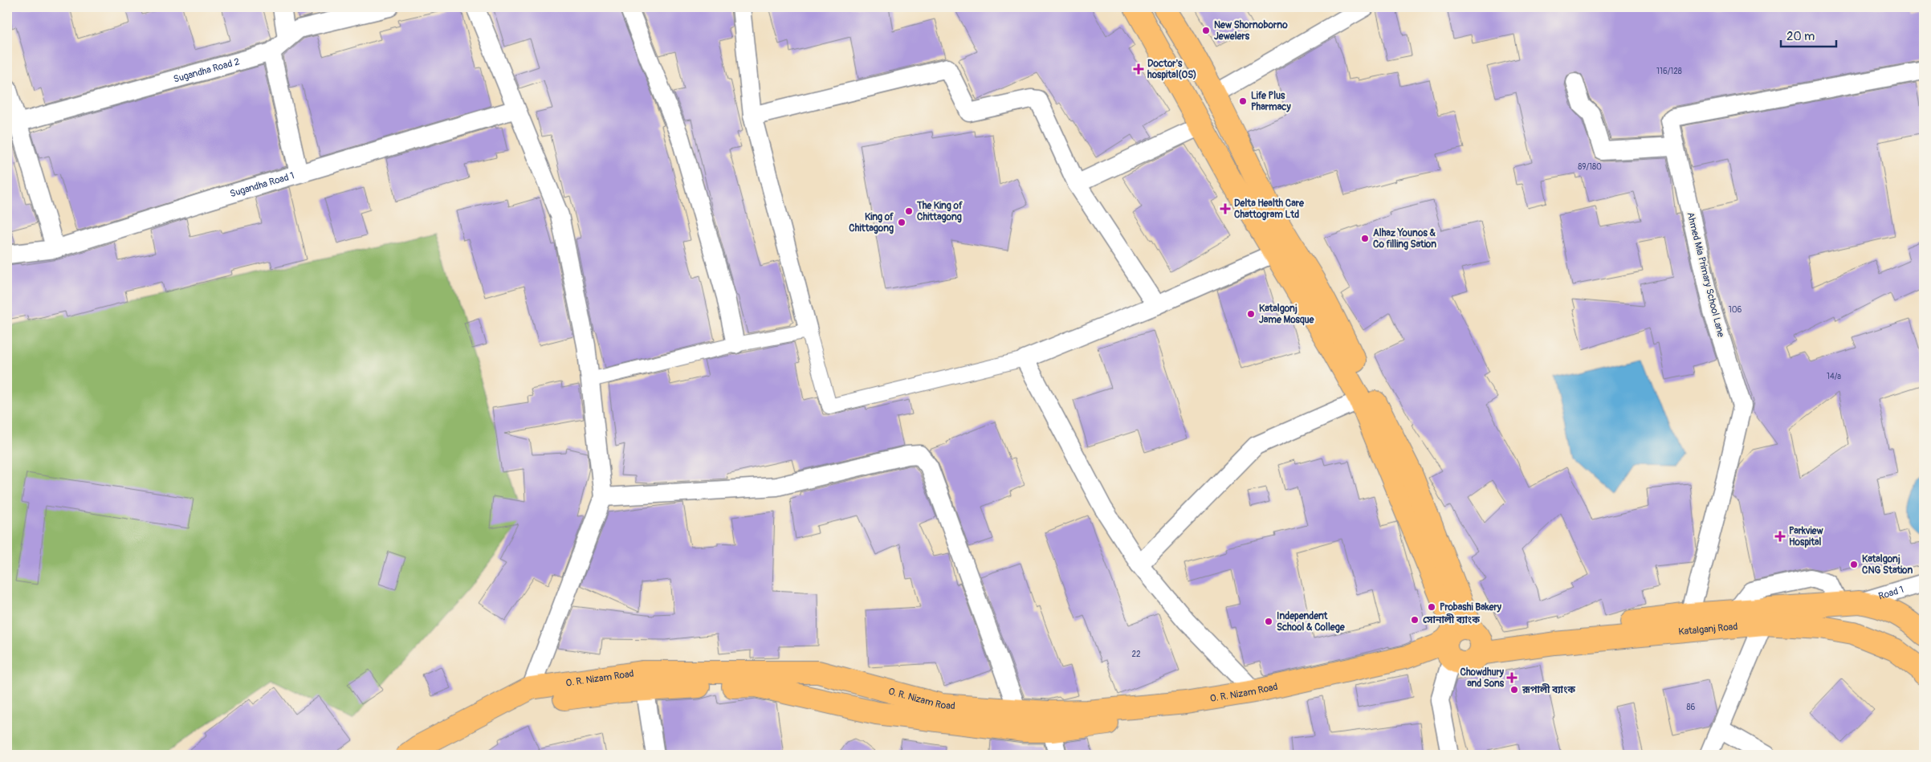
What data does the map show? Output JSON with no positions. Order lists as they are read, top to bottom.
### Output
{
  "streets": {
    "main road": ["Katalganj Road", "O. R. Nizam Road"],
    "street": [
      "Sugandha Road 2",
      "Sugandha Road 1",
      "Ahmed Mia Primary School Lane",
      "Road 1"
    ]
  },
  "crossings": [
    ["Ahmed Mia Primary School Lane", "Katalganj Road"],
    ["Road 1", "Katalganj Road"],
    ["Katalganj Road", "O. R. Nizam Road"]
  ],
  "places": {
    "other": [
      "New Shornoborno Jewelers",
      "Life Plus Pharmacy",
      "The King of Chittagong",
      "King of Chittagong",
      "Alhaz Younos & Co filling Sation",
      "Katalgonj Jame Mosque",
      "Katalgonj CNG Station",
      "Probashi Bakery",
      "সোনালী ব্যাংক",
      "Independent School & College",
      "রূপালী ব্যাংক"
    ],
    "health": [
      "Doctor's hospital(OS)",
      "Delta Health Care Chattogram Ltd",
      "Parkview Hospital",
      "Chowdhury and Sons"
    ]
  },
  "house_numbers": [
    "116/128",
    "89/180",
    "106",
    "14/a",
    "22",
    "86"
  ],
  "scale_bar": "20 m"
}
